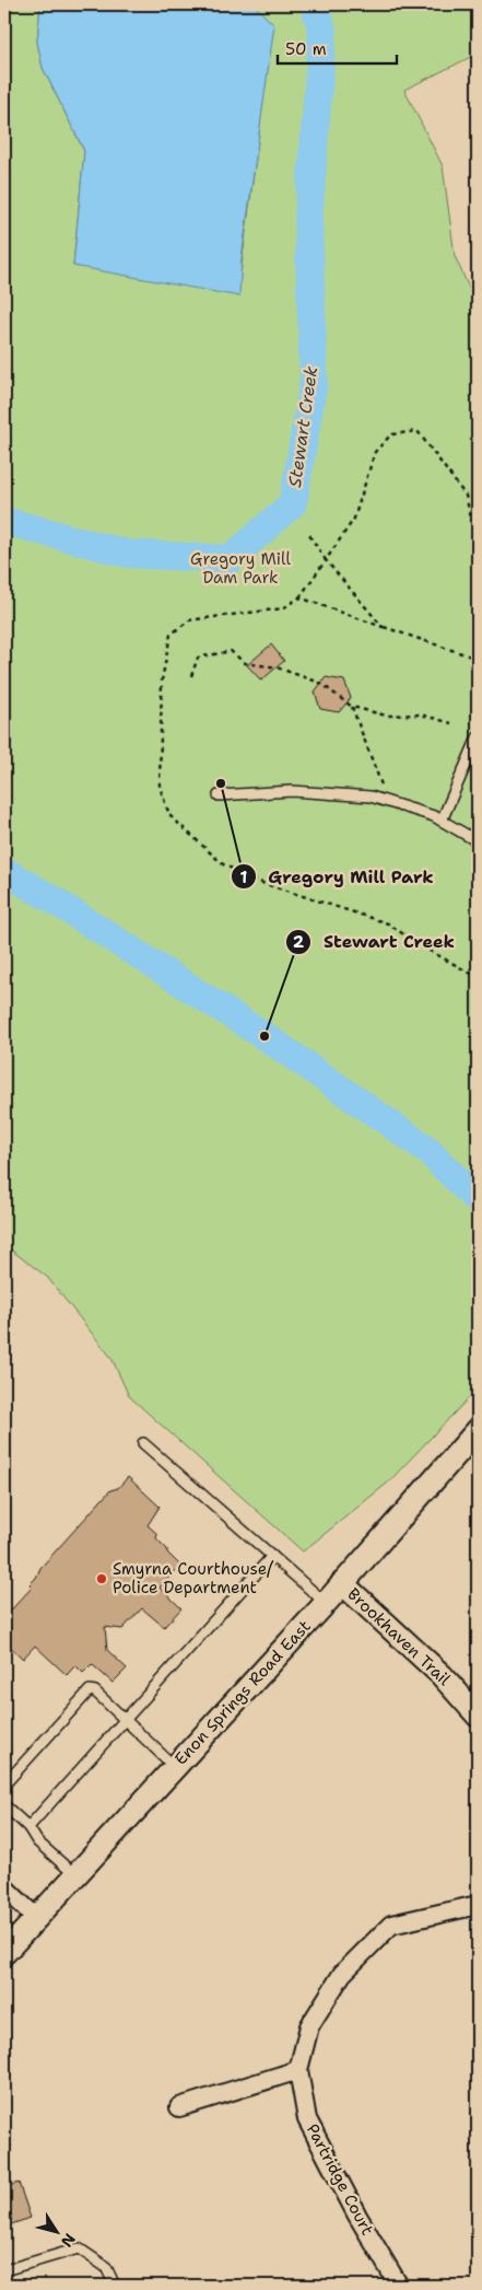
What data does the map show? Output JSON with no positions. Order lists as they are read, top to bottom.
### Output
{
  "streets": {
    "street": ["Brookhaven Trail", "Enon Springs Road East", "Partridge Court"]
  },
  "crossings": [
    ["Brookhaven Trail", "Enon Springs Road East"]
  ],
  "water": ["Stewart Creek"],
  "parks": ["Gregory Mill Dam Park"],
  "places": ["Gregory Mill Park", "Stewart Creek", "Smyrna Courthouse/ Police Department"],
  "scale_bar": "50 m",
  "north": "bottom right"
}
